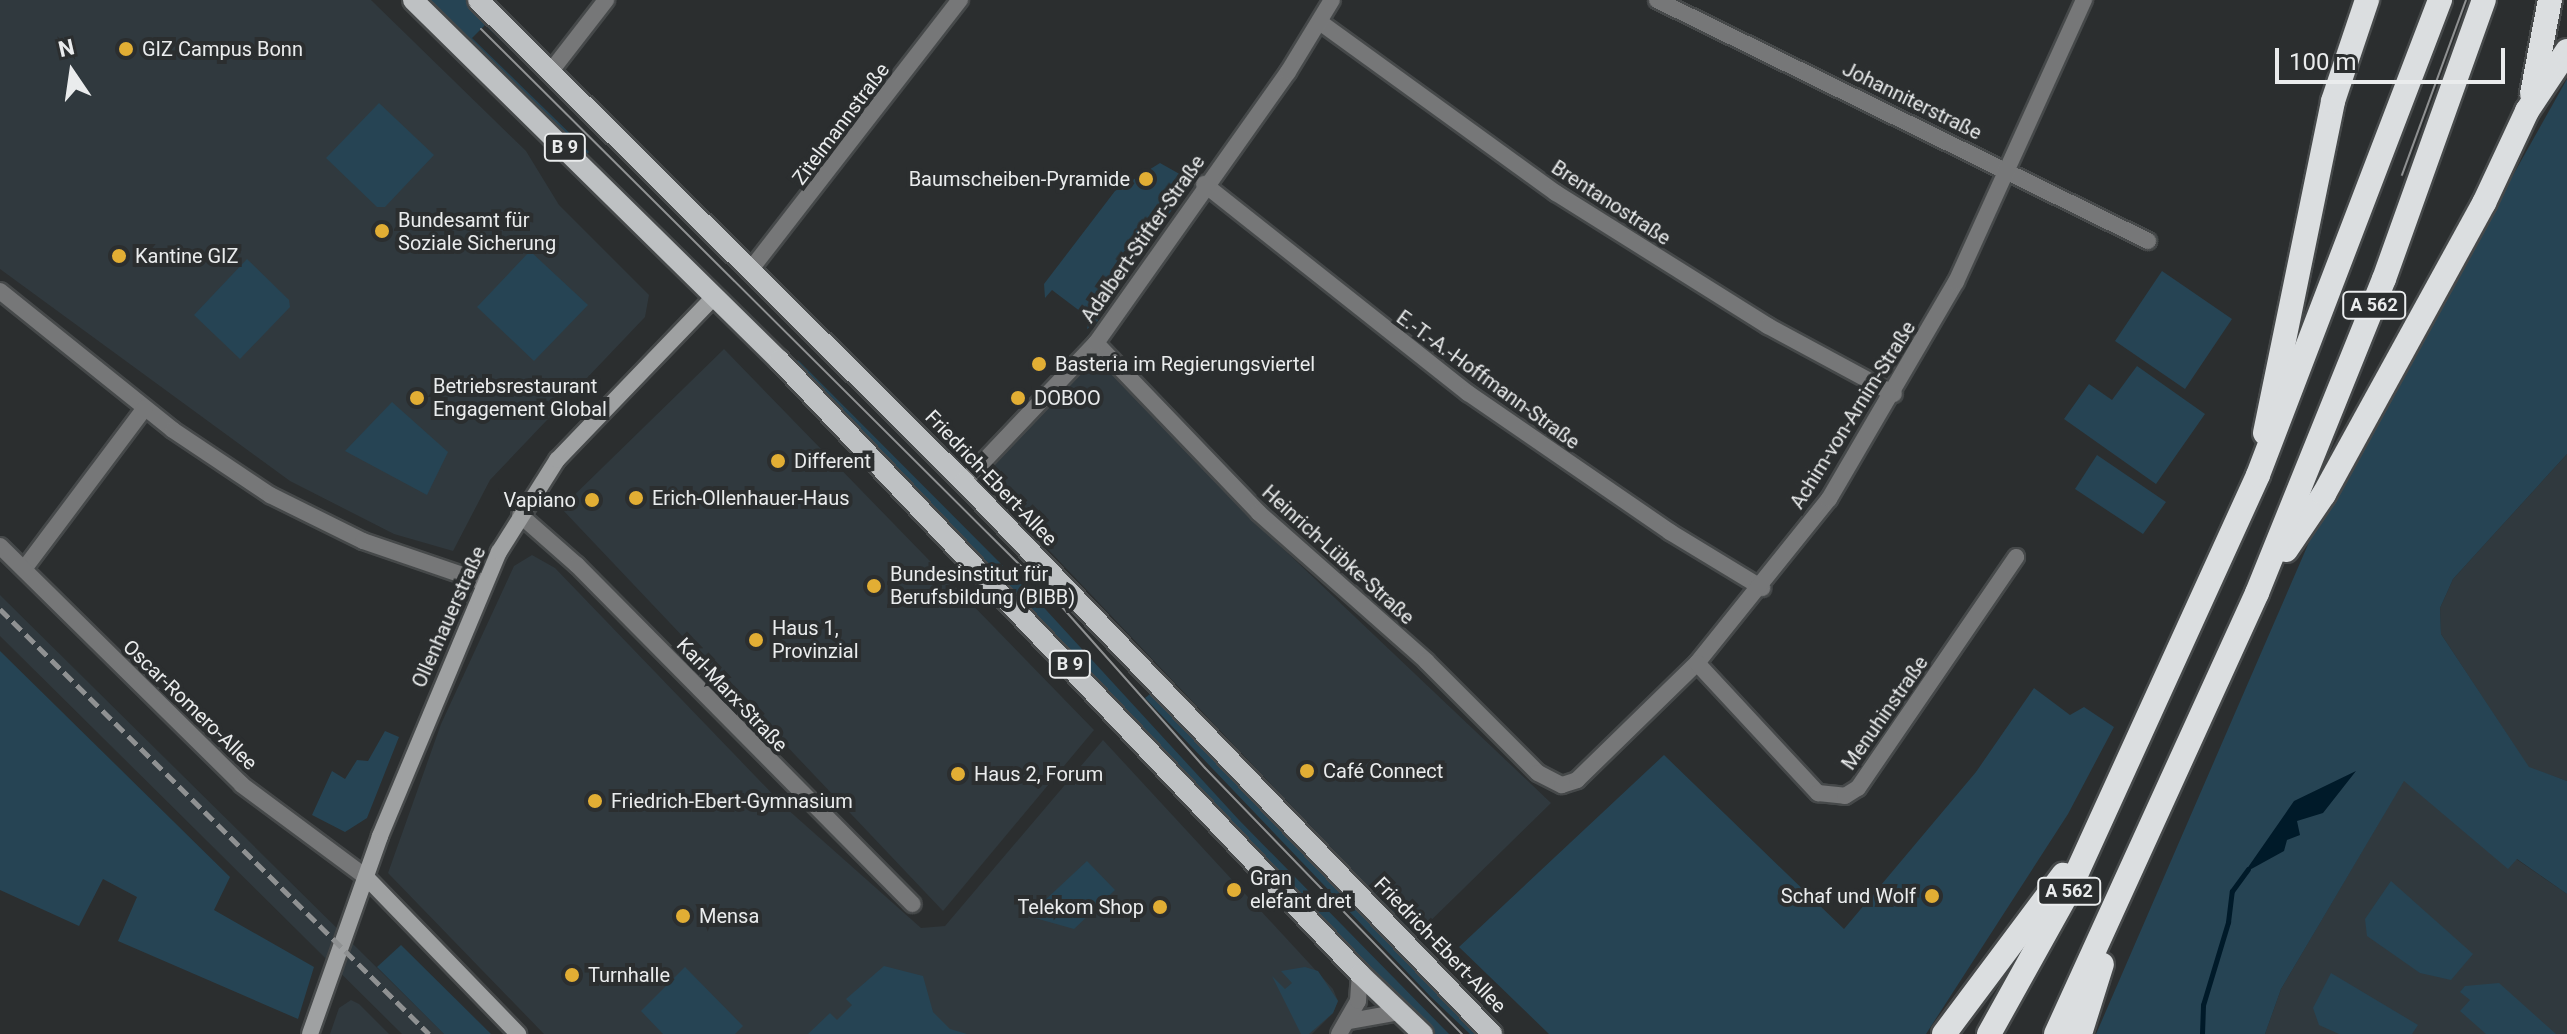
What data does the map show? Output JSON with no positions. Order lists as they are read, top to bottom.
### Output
{
  "streets": {
    "highway": ["A 562"],
    "main road": ["B 9", "Friedrich-Ebert-Allee", "Ollenhauerstraße"],
    "street": [
      "Johanniterstraße",
      "Zitelmannstraße",
      "Brentanostraße",
      "Adalbert-Stifter-Straße",
      "E.-T.-A.-Hoffmann-Straße",
      "Achim-von-Arnim-Straße",
      "Heinrich-Lübke-Straße",
      "Karl-Marx-Straße",
      "Oscar-Romero-Allee",
      "Menuhinstraße"
    ]
  },
  "crossings": [
    ["Johanniterstraße", "Achim-von-Arnim-Straße"],
    ["Zitelmannstraße", "Friedrich-Ebert-Allee"],
    ["B 9", "Ollenhauerstraße"],
    ["Brentanostraße", "Adalbert-Stifter-Straße"],
    ["Brentanostraße", "Achim-von-Arnim-Straße"],
    ["Adalbert-Stifter-Straße", "E.-T.-A.-Hoffmann-Straße"],
    ["Adalbert-Stifter-Straße", "Friedrich-Ebert-Allee"],
    ["Adalbert-Stifter-Straße", "Heinrich-Lübke-Straße"],
    ["E.-T.-A.-Hoffmann-Straße", "Achim-von-Arnim-Straße"],
    ["Achim-von-Arnim-Straße", "Heinrich-Lübke-Straße"],
    ["Achim-von-Arnim-Straße", "Menuhinstraße"],
    ["Ollenhauerstraße", "Karl-Marx-Straße"],
    ["Ollenhauerstraße", "Oscar-Romero-Allee"]
  ],
  "places": [
    "GIZ Campus Bonn",
    "Baumscheiben-Pyramide",
    "Bundesamt für Soziale Sicherung",
    "Kantine GIZ",
    "Basteria im Regierungsviertel",
    "Betriebsrestaurant Engagement Global",
    "DOBOO",
    "Different",
    "Erich-Ollenhauer-Haus",
    "Vapiano",
    "Bundesinstitut für Berufsbildung (BIBB)",
    "Haus 1, Provinzial",
    "Café Connect",
    "Haus 2, Forum",
    "Friedrich-Ebert-Gymnasium",
    "Gran elefant dret",
    "Schaf und Wolf",
    "Telekom Shop",
    "Mensa",
    "Turnhalle"
  ],
  "scale_bar": "100 m",
  "north": "top"
}
